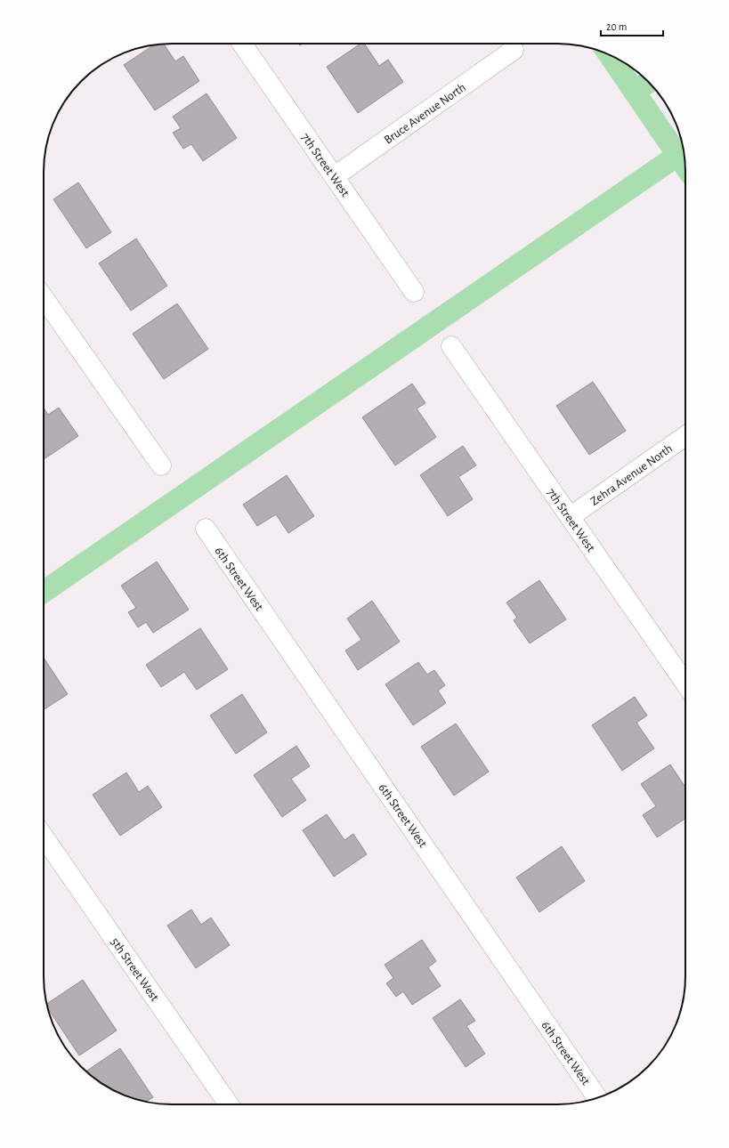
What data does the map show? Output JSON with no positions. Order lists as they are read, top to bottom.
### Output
{
  "streets": {
    "street": [
      "Bruce Avenue North",
      "7th Street West",
      "Zehra Avenue North",
      "6th Street West",
      "5th Street West"
    ]
  },
  "crossings": [
    ["Bruce Avenue North", "7th Street West"],
    ["7th Street West", "Zehra Avenue North"]
  ],
  "scale_bar": "20 m"
}
